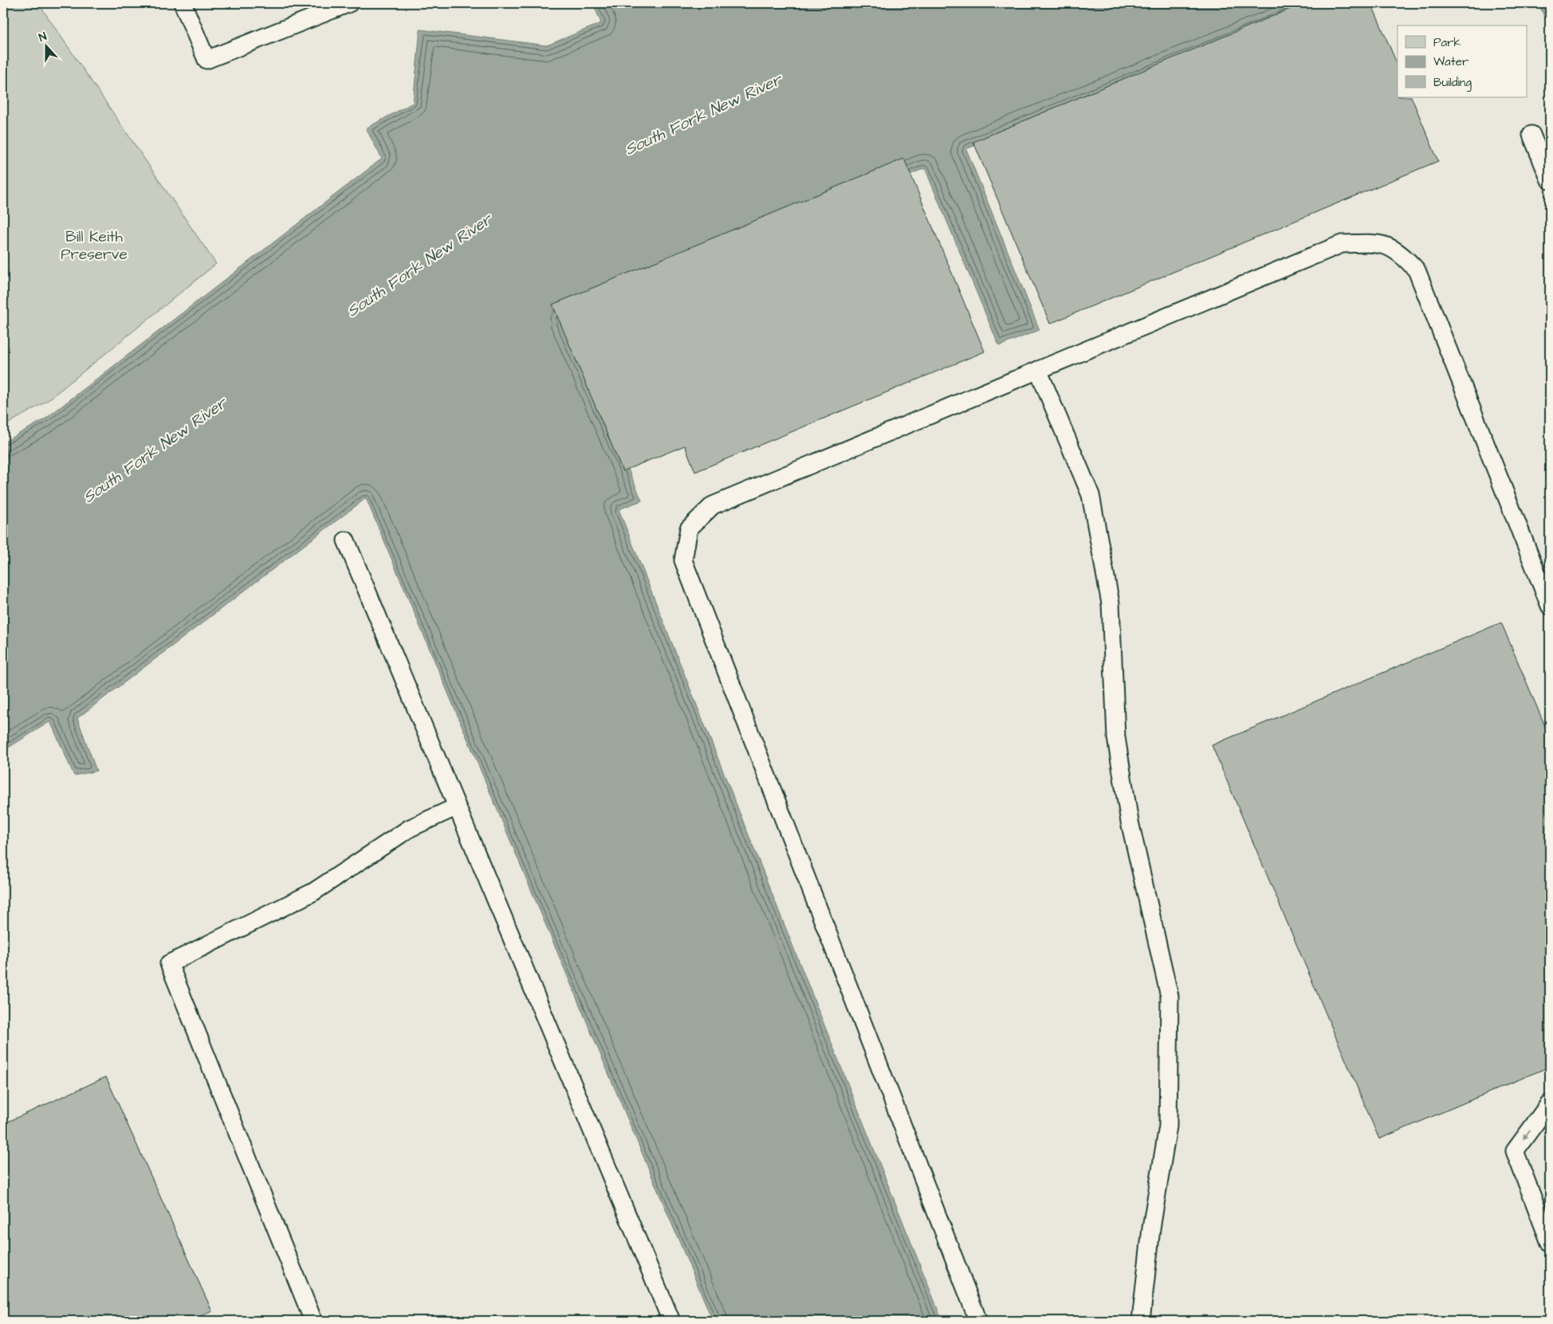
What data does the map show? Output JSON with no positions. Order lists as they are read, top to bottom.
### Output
{
  "water": ["South Fork New River"],
  "parks": ["Bill Keith Preserve"],
  "legend": ["Park", "Water", "Building"],
  "north": "top"
}
